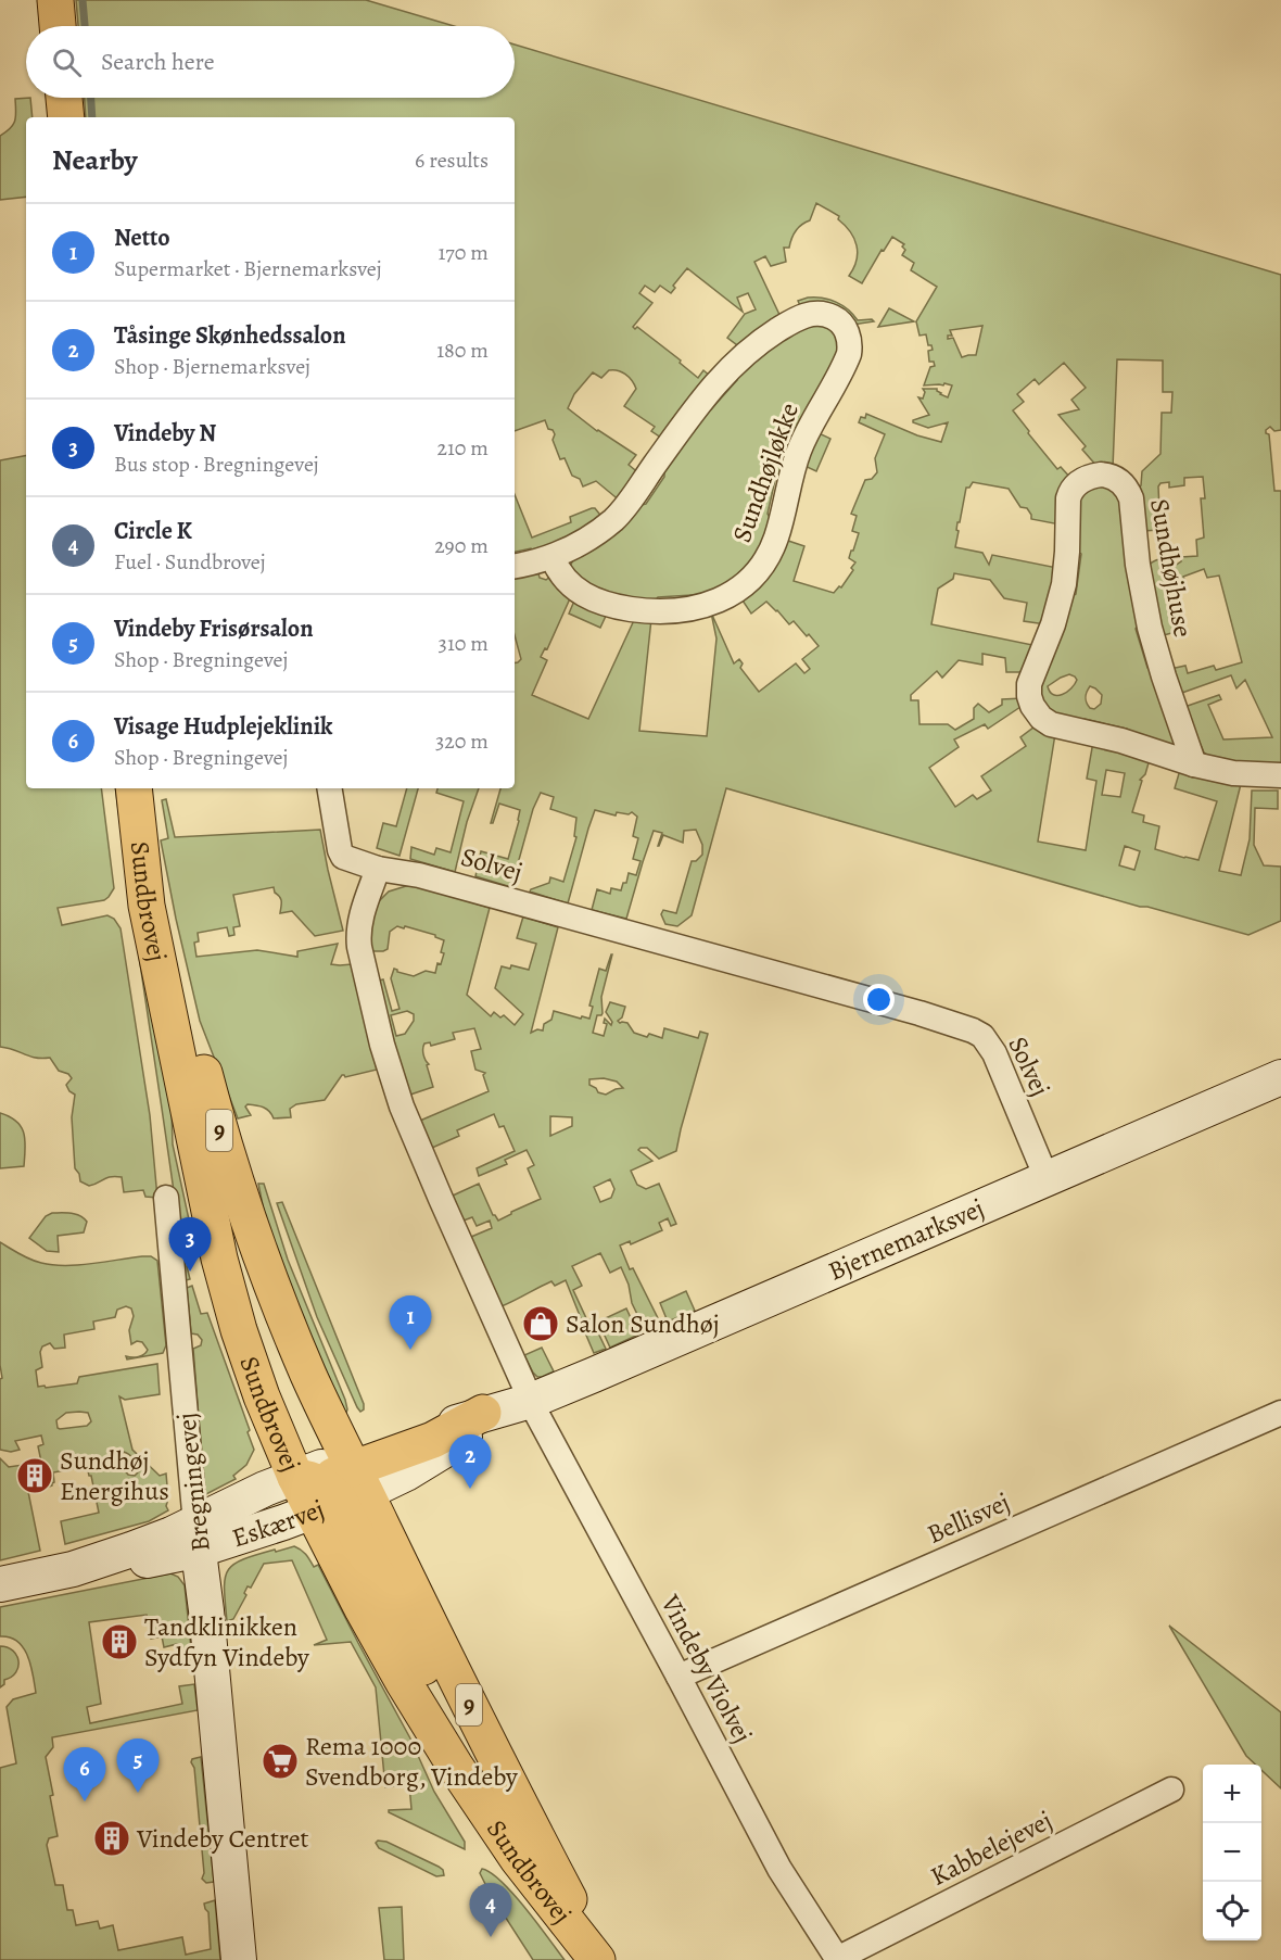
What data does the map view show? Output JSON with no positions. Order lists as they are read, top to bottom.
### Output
{
  "streets": {
    "main road": ["Sundbrovej", "9"],
    "street": [
      "Sundhøjløkke",
      "Sundhøjhuse",
      "Solvej",
      "Bjernemarksvej",
      "Bregningevej",
      "Bellisvej",
      "Eskærvej",
      "Vindeby Violvej",
      "Kabbelejevej"
    ]
  },
  "crossings": [
    ["Solvej", "Bjernemarksvej"],
    ["Sundbrovej", "Bjernemarksvej"],
    ["Sundbrovej", "Eskærvej"],
    ["Bjernemarksvej", "Eskærvej"],
    ["Bjernemarksvej", "Vindeby Violvej"],
    ["Bregningevej", "Eskærvej"],
    ["Bellisvej", "Vindeby Violvej"],
    ["Vindeby Violvej", "Kabbelejevej"]
  ],
  "places": {
    "shop": ["Salon Sundhøj"],
    "building": ["Sundhøj Energihus", "Tandklinikken Sydfyn Vindeby", "Vindeby Centret"],
    "supermarket": ["Rema 1000 Svendborg, Vindeby"]
  },
  "page": {
    "search": "Search here",
    "heading": ["Nearby", "6 results"],
    "list": [
      {
        "mark": "1",
        "name": "Netto",
        "note": "Supermarket · Bjernemarksvej",
        "value": "170 m"
      },
      {
        "mark": "2",
        "name": "Tåsinge Skønhedssalon",
        "note": "Shop · Bjernemarksvej",
        "value": "180 m"
      },
      {
        "mark": "3",
        "name": "Vindeby N",
        "note": "Bus stop · Bregningevej",
        "value": "210 m"
      },
      {
        "mark": "4",
        "name": "Circle K",
        "note": "Fuel · Sundbrovej",
        "value": "290 m"
      },
      {
        "mark": "5",
        "name": "Vindeby Frisørsalon",
        "note": "Shop · Bregningevej",
        "value": "310 m"
      },
      {
        "mark": "6",
        "name": "Visage Hudplejeklinik",
        "note": "Shop · Bregningevej",
        "value": "320 m"
      }
    ],
    "pins": [
      "3",
      "1",
      "2",
      "5",
      "6",
      "4"
    ],
    "map_buttons": ["+", "−"]
  }
}
